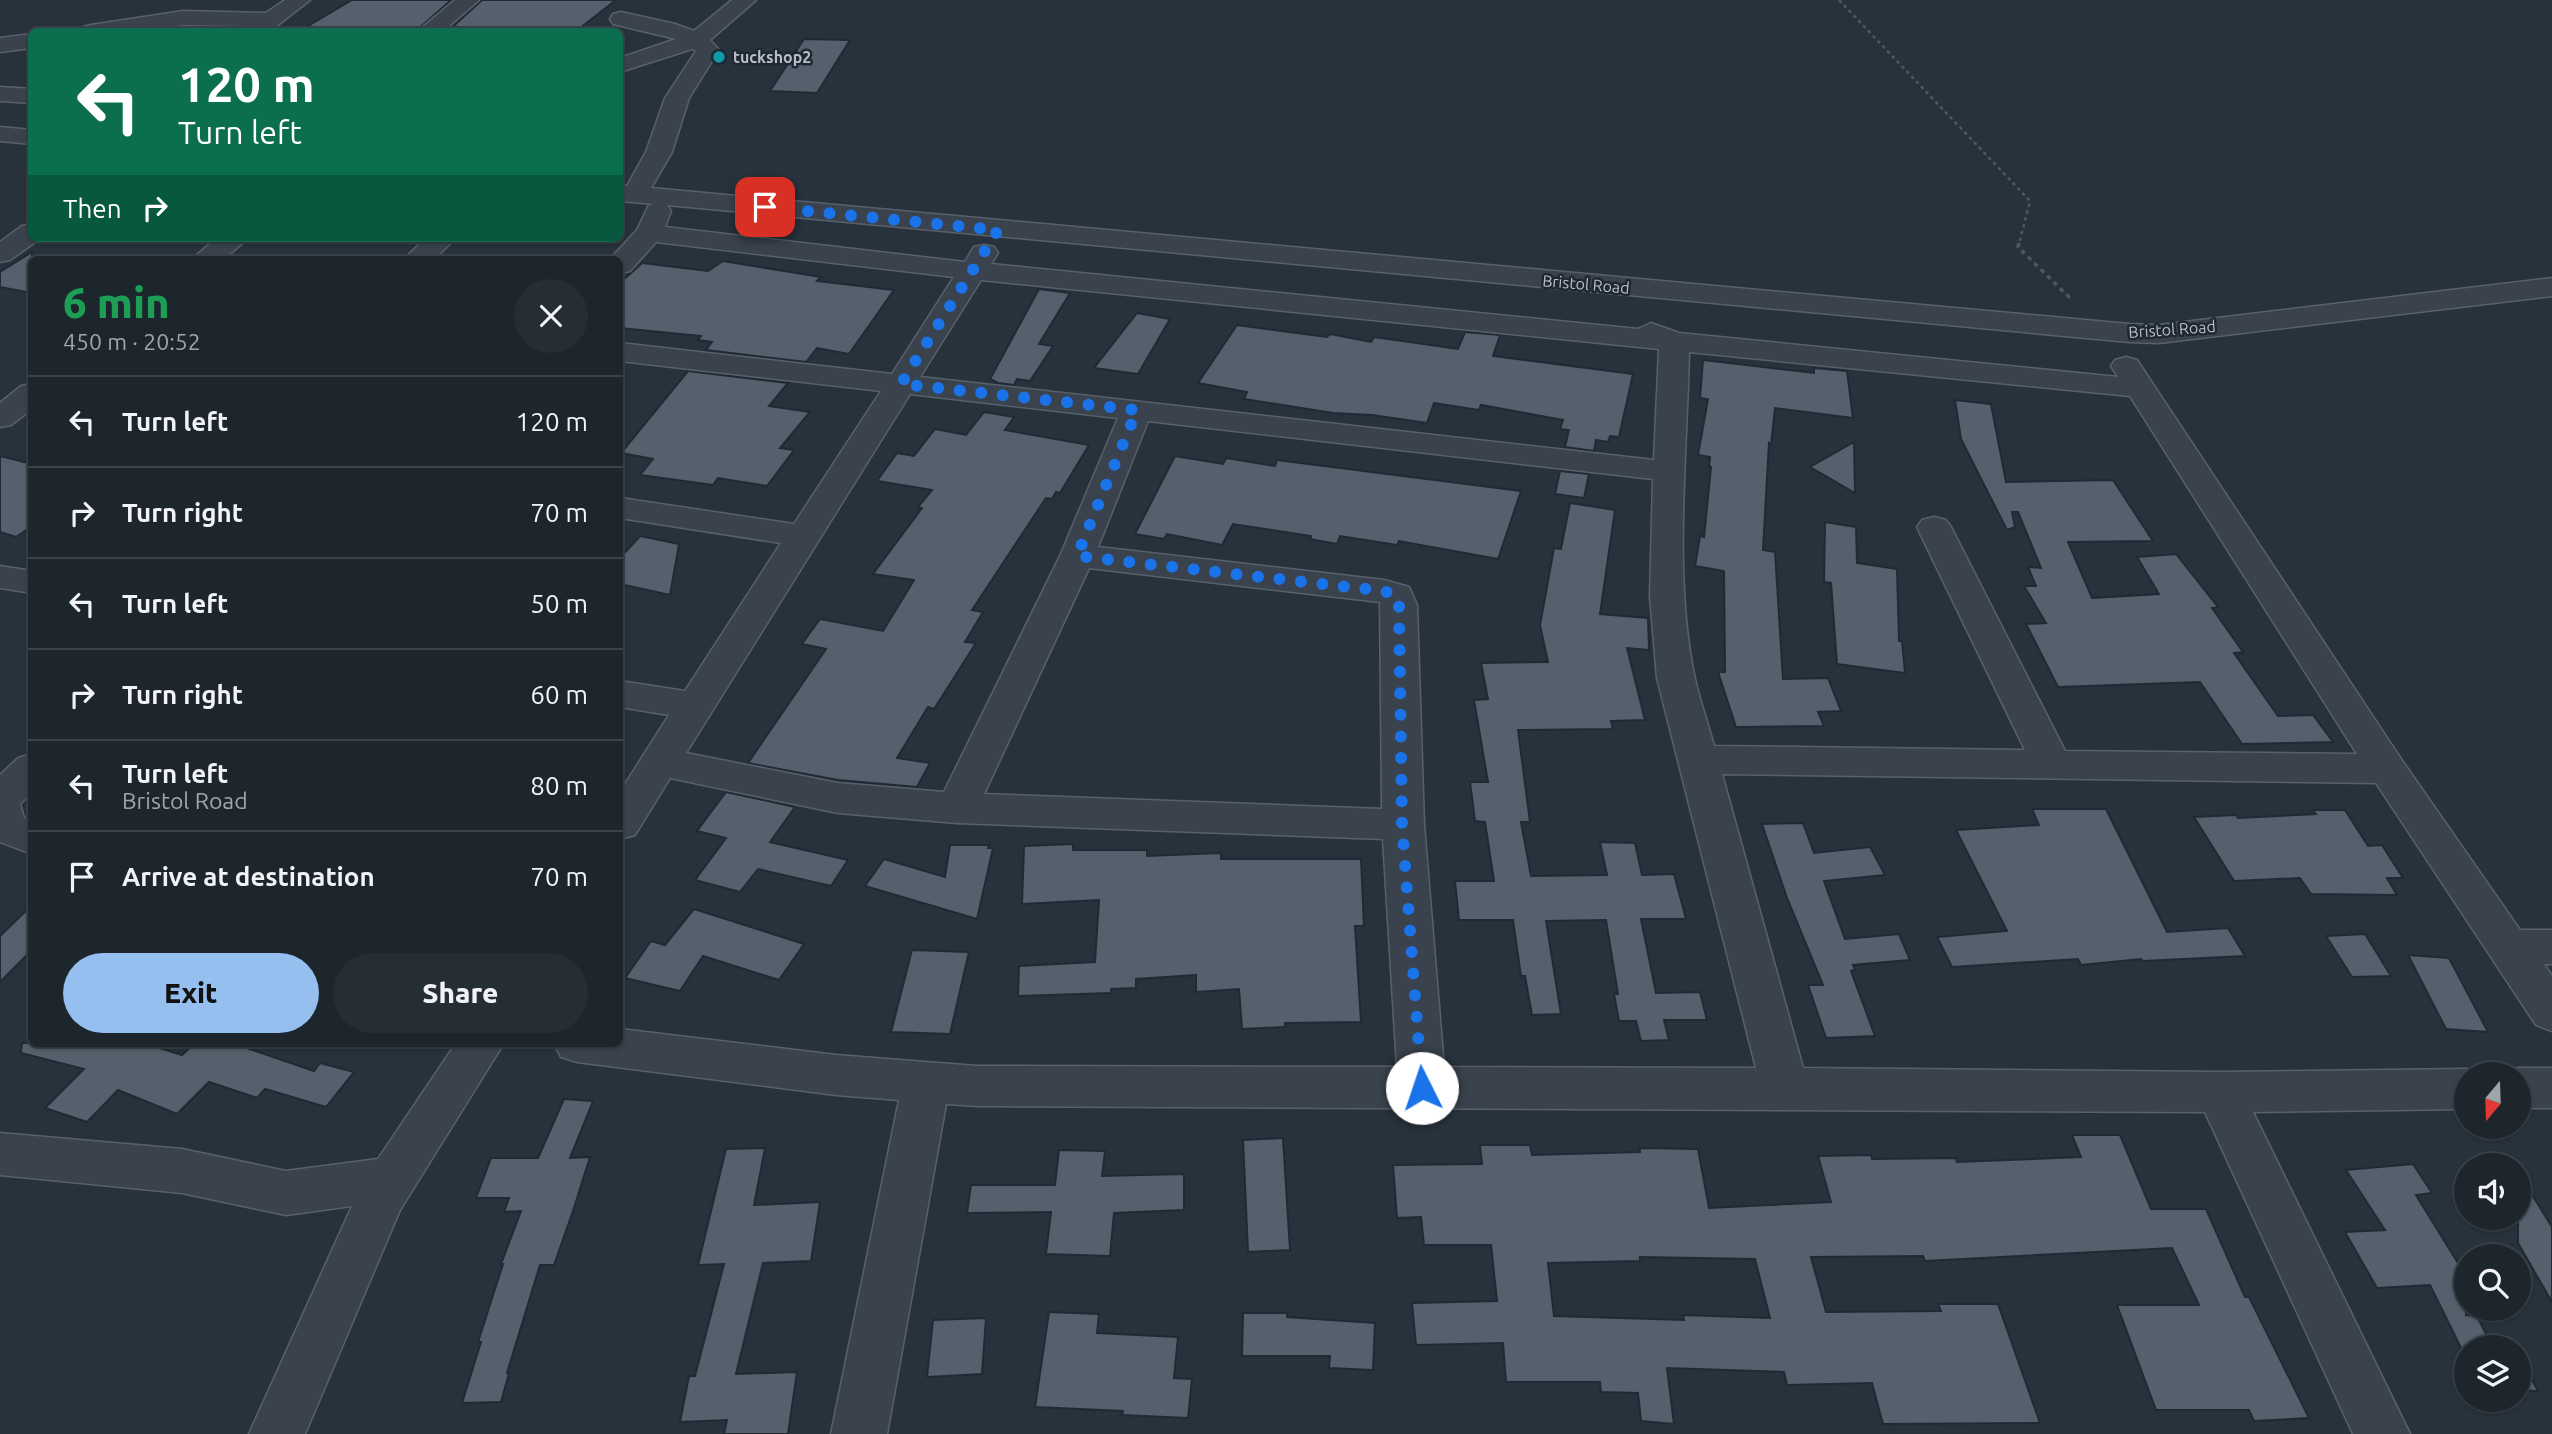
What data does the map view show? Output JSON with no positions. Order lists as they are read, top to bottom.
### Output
{
  "streets": {
    "street": ["Bristol Road"]
  },
  "places": ["tuckshop2"],
  "north": "bottom",
  "page": {
    "turn": ["120 m", "Turn left"],
    "then": "Then",
    "heading": ["6 min", "450 m · 20:52"],
    "list": [
      {
        "name": "Turn left",
        "value": "120 m"
      },
      {
        "name": "Turn right",
        "value": "70 m"
      },
      {
        "name": "Turn left",
        "value": "50 m"
      },
      {
        "name": "Turn right",
        "value": "60 m"
      },
      {
        "name": "Turn left",
        "note": "Bristol Road",
        "value": "80 m"
      },
      {
        "name": "Arrive at destination",
        "value": "70 m"
      }
    ],
    "buttons": ["Exit", "Share"]
  }
}
